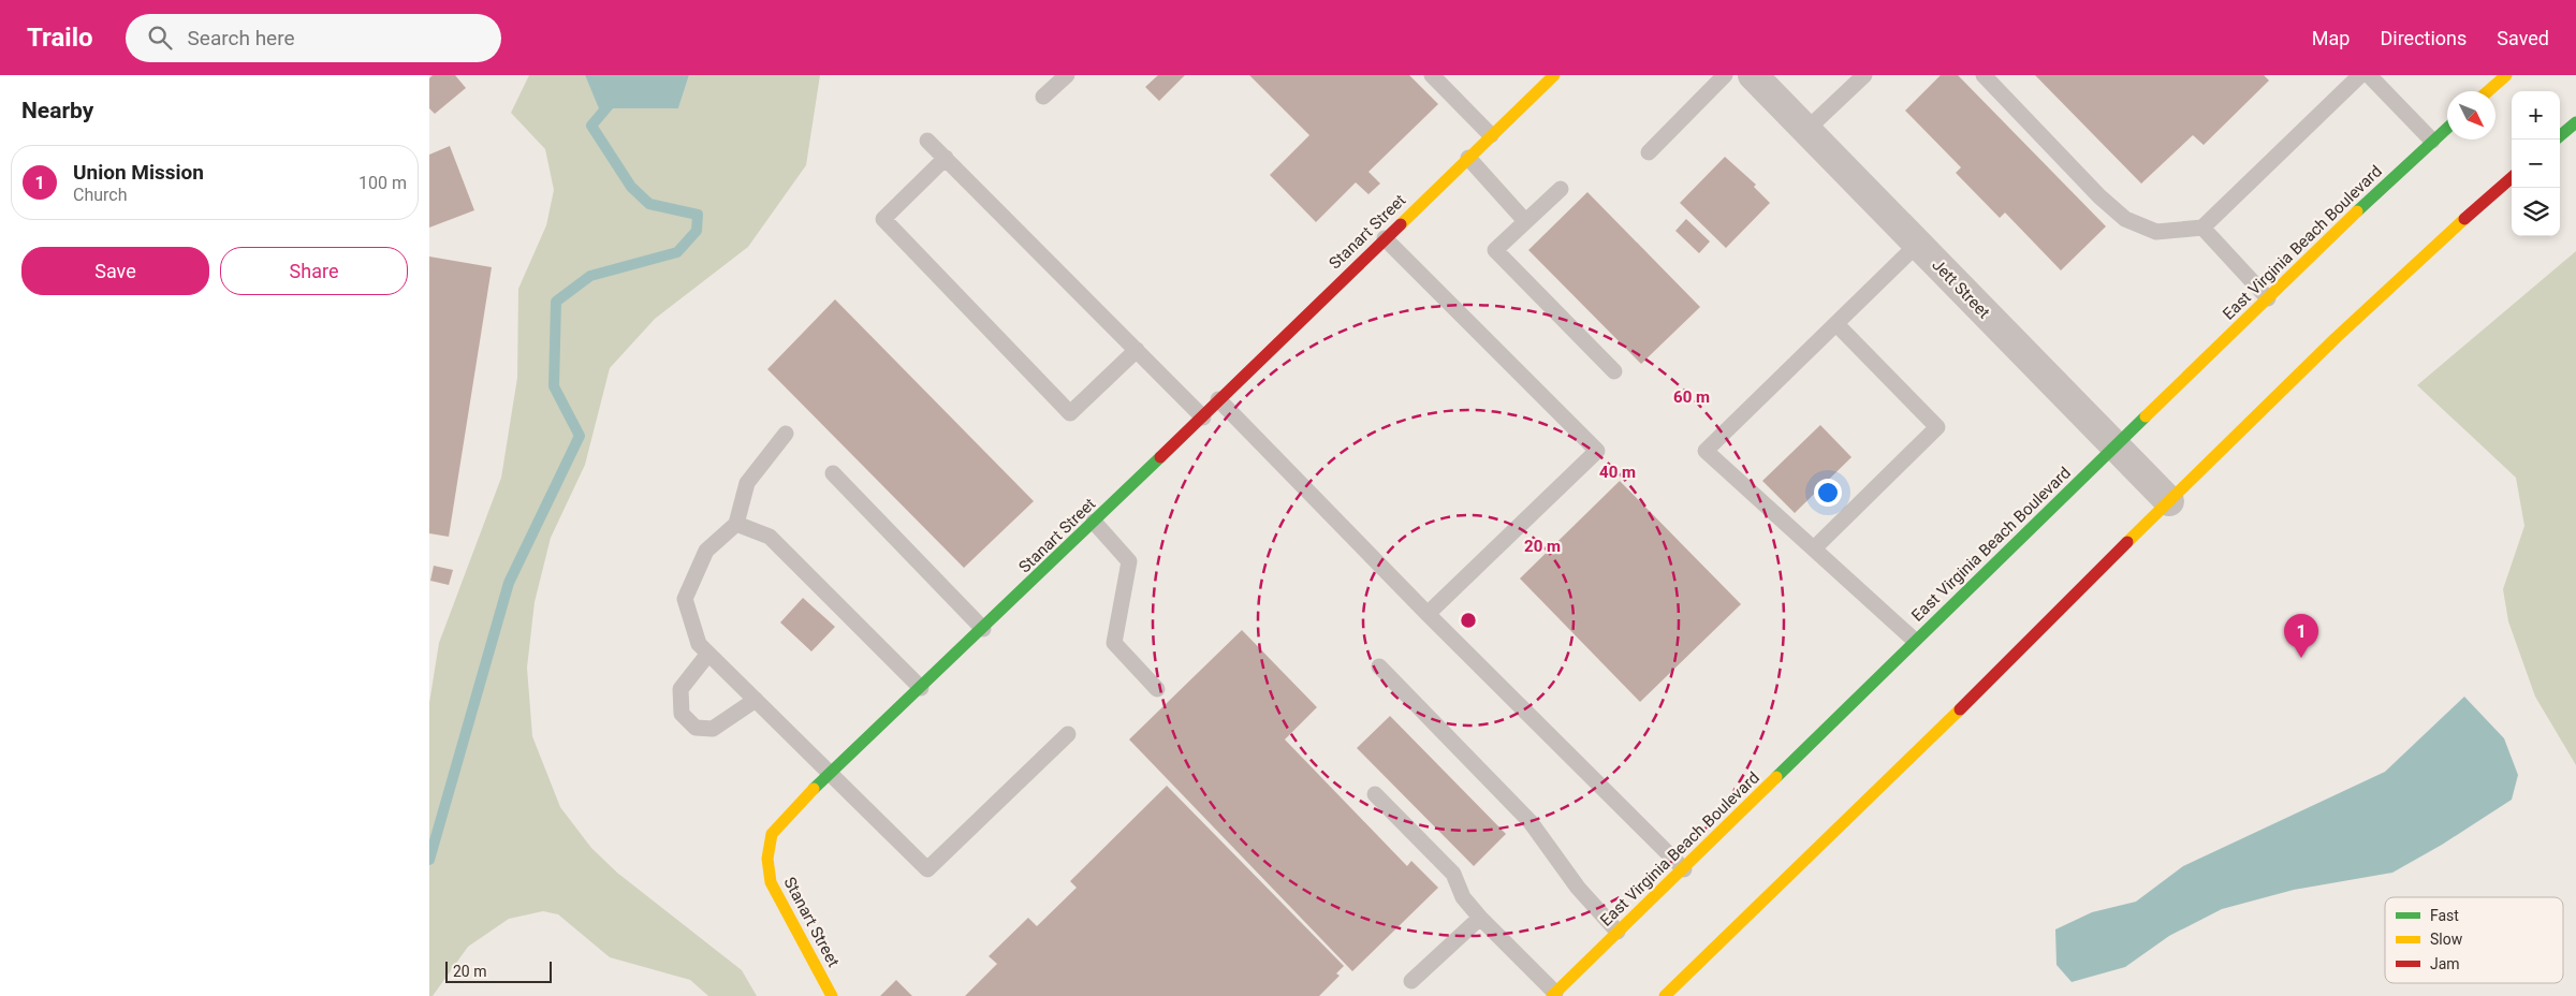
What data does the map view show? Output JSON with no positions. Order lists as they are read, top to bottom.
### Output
{
  "streets": {
    "main road": ["Stanart Street", "East Virginia Beach Boulevard"],
    "street": ["Jett Street"]
  },
  "crossings": [
    ["East Virginia Beach Boulevard", "Jett Street"]
  ],
  "legend": ["Fast", "Slow", "Jam"],
  "scale_bar": "20 m",
  "north": "bottom right",
  "page": {
    "header": "Trailo",
    "search": "Search here",
    "nav": ["Map", "Directions", "Saved"],
    "heading": "Nearby",
    "map_buttons": ["+", "−"],
    "list": [
      {
        "mark": "1",
        "name": "Union Mission",
        "note": "Church",
        "value": "100 m"
      }
    ],
    "buttons": ["Save", "Share"],
    "pins": "1",
    "scale": "20 m"
  },
  "rings": ["60 m", "40 m", "20 m"]
}
